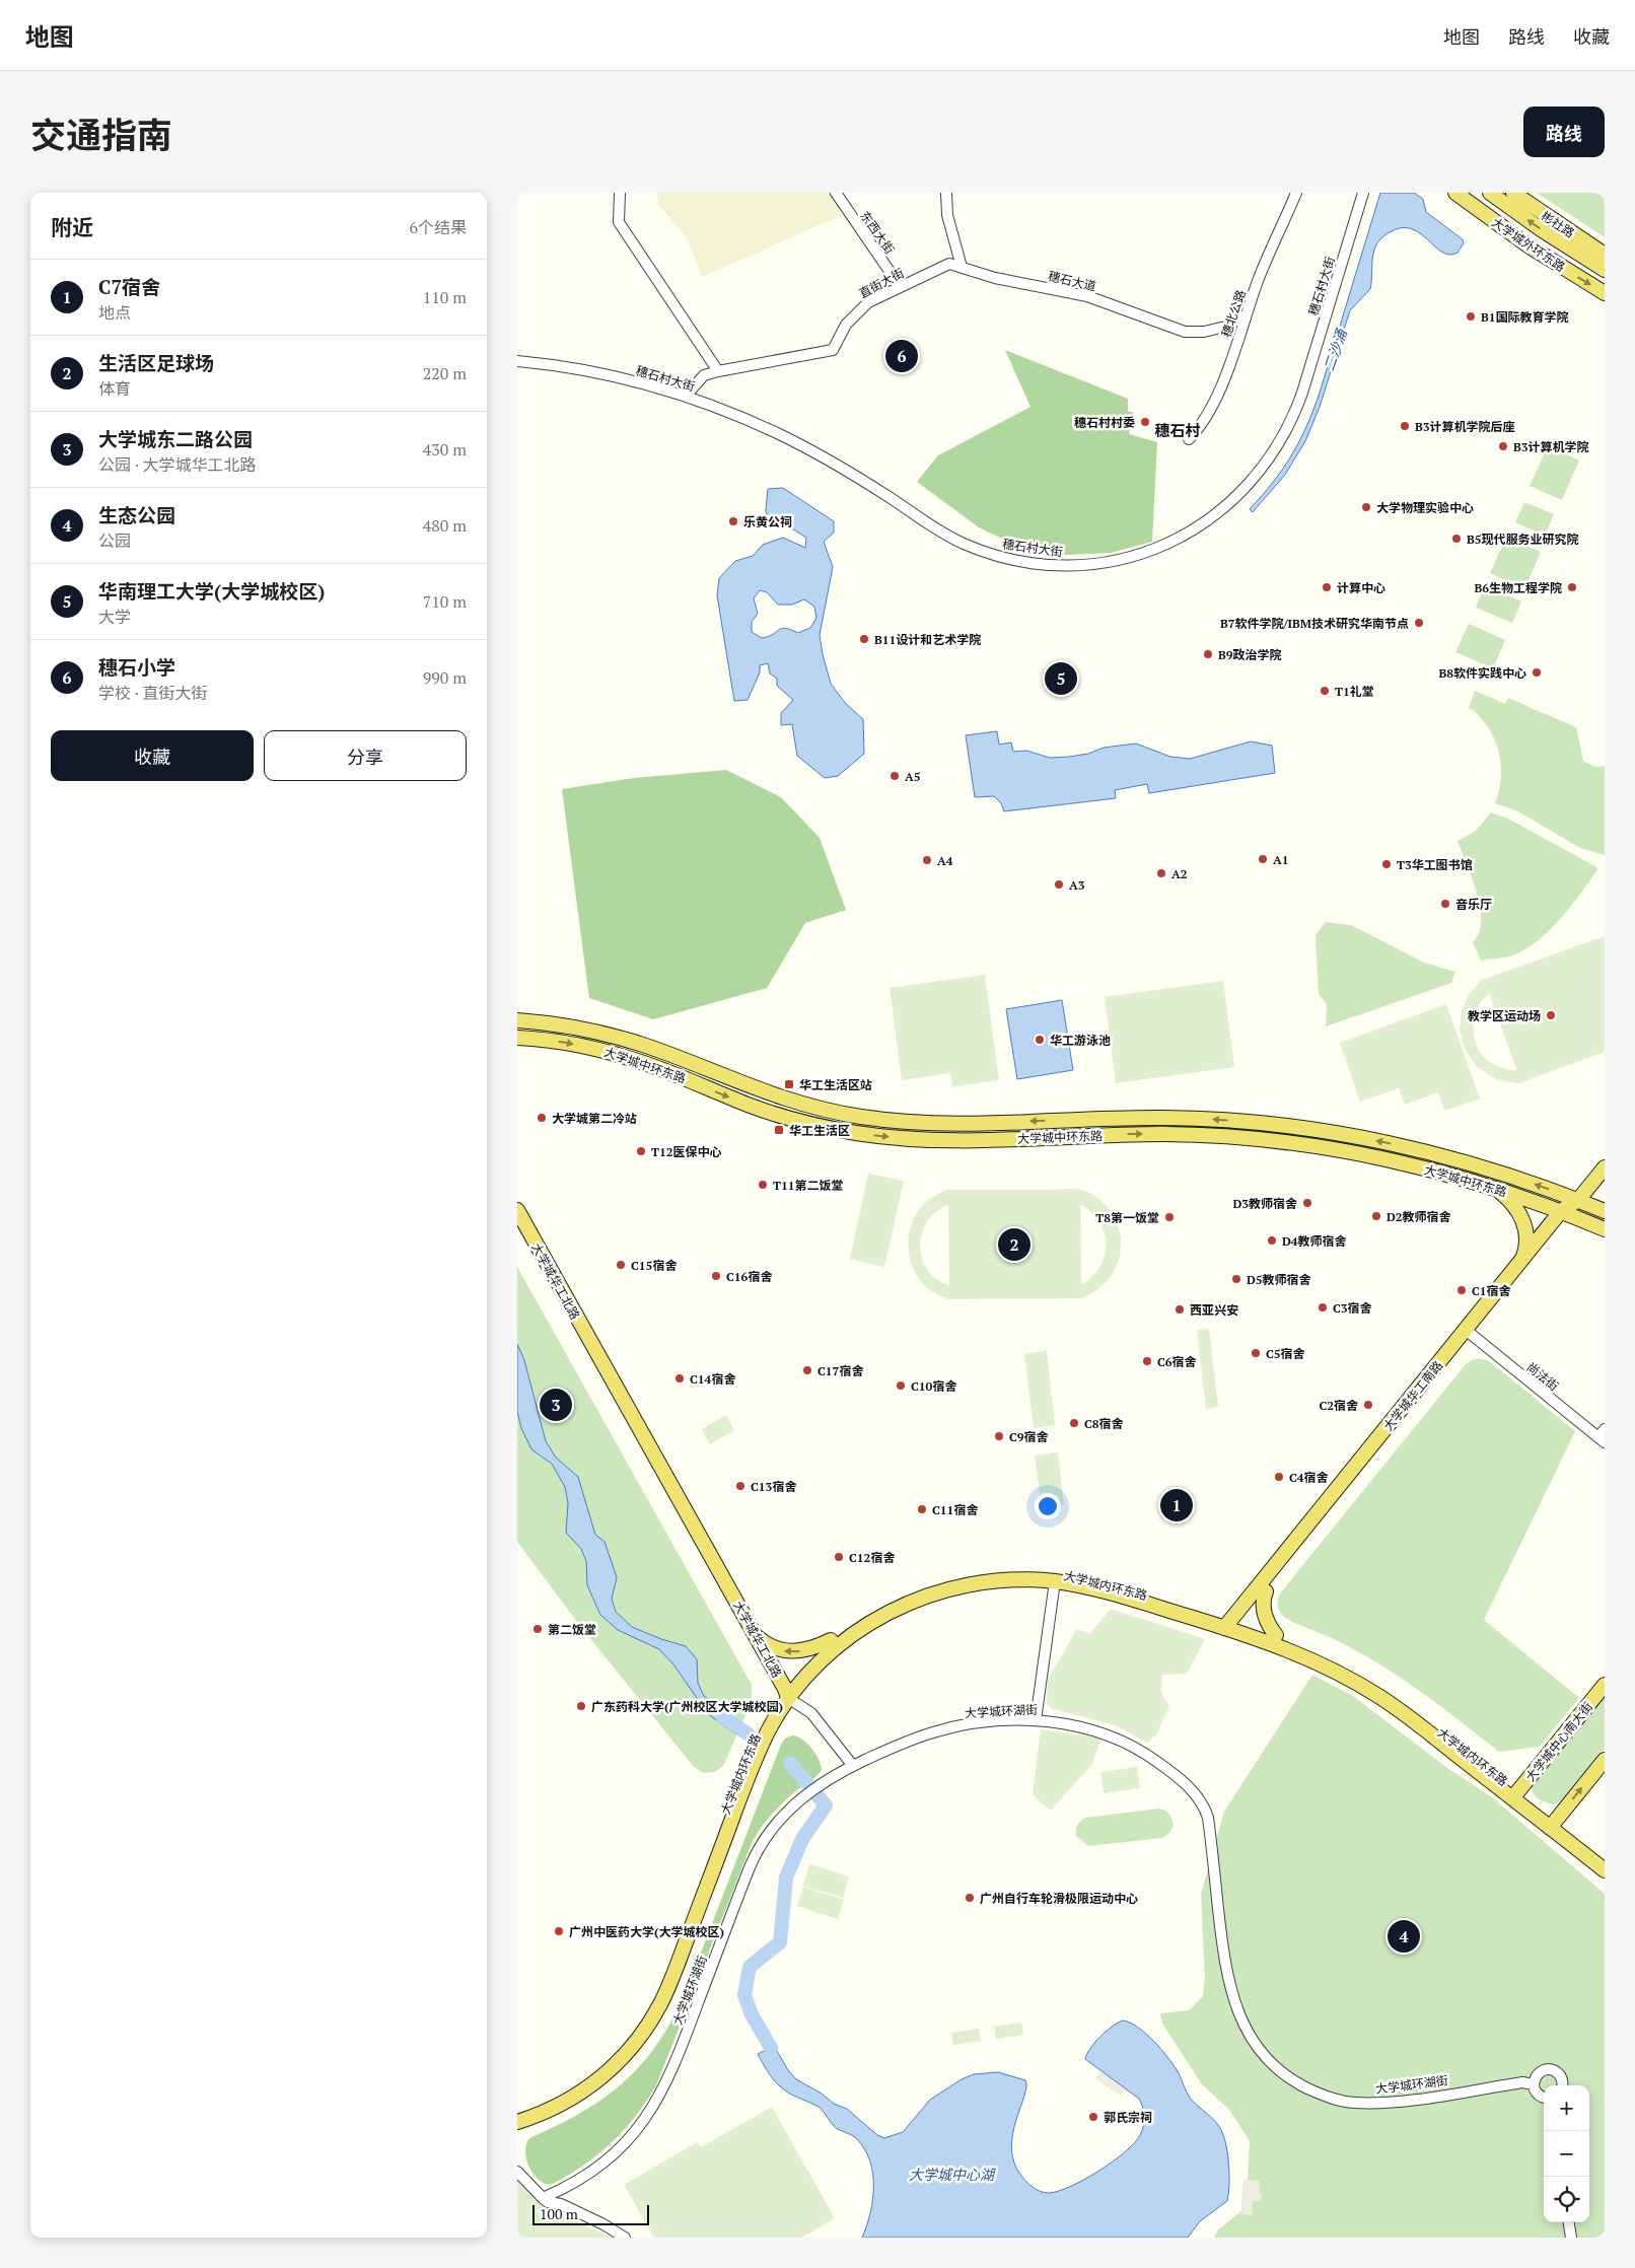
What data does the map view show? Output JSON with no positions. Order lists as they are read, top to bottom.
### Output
{
  "streets": {
    "main road": [
      "彬社路",
      "大学城外环东路",
      "大学城中环东路",
      "大学城华工北路",
      "大学城华工南路",
      "大学城内环东路",
      "大学城中心南大街"
    ],
    "street": [
      "东西大街",
      "穗石大道",
      "直街大街",
      "穗石村大街",
      "穗北公路",
      "尚法街",
      "大学城环湖街"
    ]
  },
  "crossings": [
    ["东西大街", "直街大街"],
    ["穗石大道", "直街大街"],
    ["穗石大道", "穗北公路"],
    ["大学城中环东路", "大学城华工南路"],
    ["大学城华工北路", "大学城内环东路"],
    ["尚法街", "大学城华工南路"],
    ["大学城华工南路", "大学城内环东路"],
    ["大学城内环东路", "大学城中心南大街"]
  ],
  "districts": ["穗石村"],
  "water": ["二沙涌", "大学城中心湖"],
  "places": {
    "other": [
      "B1国际教育学院",
      "穗石村村委",
      "B3计算机学院后座",
      "B3计算机学院",
      "大学物理实验中心",
      "乐黄公祠",
      "B5现代服务业研究院",
      "计算中心",
      "B6生物工程学院",
      "B7软件学院/IBM技术研究华南节点",
      "B11设计和艺术学院",
      "B9政治学院",
      "B8软件实践中心",
      "T1礼堂",
      "A5",
      "A1",
      "A4",
      "T3华工图书馆",
      "A2",
      "A3",
      "音乐厅",
      "教学区运动场",
      "华工游泳池",
      "大学城第二冷站",
      "T12医保中心",
      "T11第二饭堂",
      "D3教师宿舍",
      "D2教师宿舍",
      "T8第一饭堂",
      "D4教师宿舍",
      "C15宿舍",
      "C16宿舍",
      "D5教师宿舍",
      "C1宿舍",
      "C3宿舍",
      "西亚兴安",
      "C5宿舍",
      "C6宿舍",
      "C17宿舍",
      "C14宿舍",
      "C10宿舍",
      "C2宿舍",
      "C8宿舍",
      "C9宿舍",
      "C4宿舍",
      "C13宿舍",
      "C11宿舍",
      "C12宿舍",
      "第二饭堂",
      "广东药科大学(广州校区大学城校园)",
      "广州自行车轮滑极限运动中心",
      "广州中医药大学(大学城校区)",
      "郭氏宗祠"
    ],
    "transit": ["华工生活区站", "华工生活区"]
  },
  "scale_bar": "100 m",
  "page": {
    "header": "地图",
    "nav": ["地图", "路线", "收藏"],
    "title": "交通指南",
    "buttons": [
      "路线",
      ["收藏", "分享"]
    ],
    "heading": ["附近", "6个结果"],
    "list": [
      {
        "mark": "1",
        "name": "C7宿舍",
        "note": "地点",
        "value": "110 m"
      },
      {
        "mark": "2",
        "name": "生活区足球场",
        "note": "体育",
        "value": "220 m"
      },
      {
        "mark": "3",
        "name": "大学城东二路公园",
        "note": "公园 · 大学城华工北路",
        "value": "430 m"
      },
      {
        "mark": "4",
        "name": "生态公园",
        "note": "公园",
        "value": "480 m"
      },
      {
        "mark": "5",
        "name": "华南理工大学(大学城校区)",
        "note": "大学",
        "value": "710 m"
      },
      {
        "mark": "6",
        "name": "穗石小学",
        "note": "学校 · 直街大街",
        "value": "990 m"
      }
    ],
    "pins": [
      "6",
      "5",
      "2",
      "3",
      "1",
      "4"
    ],
    "map_buttons": ["+", "−"],
    "scale": "100 m"
  }
}
